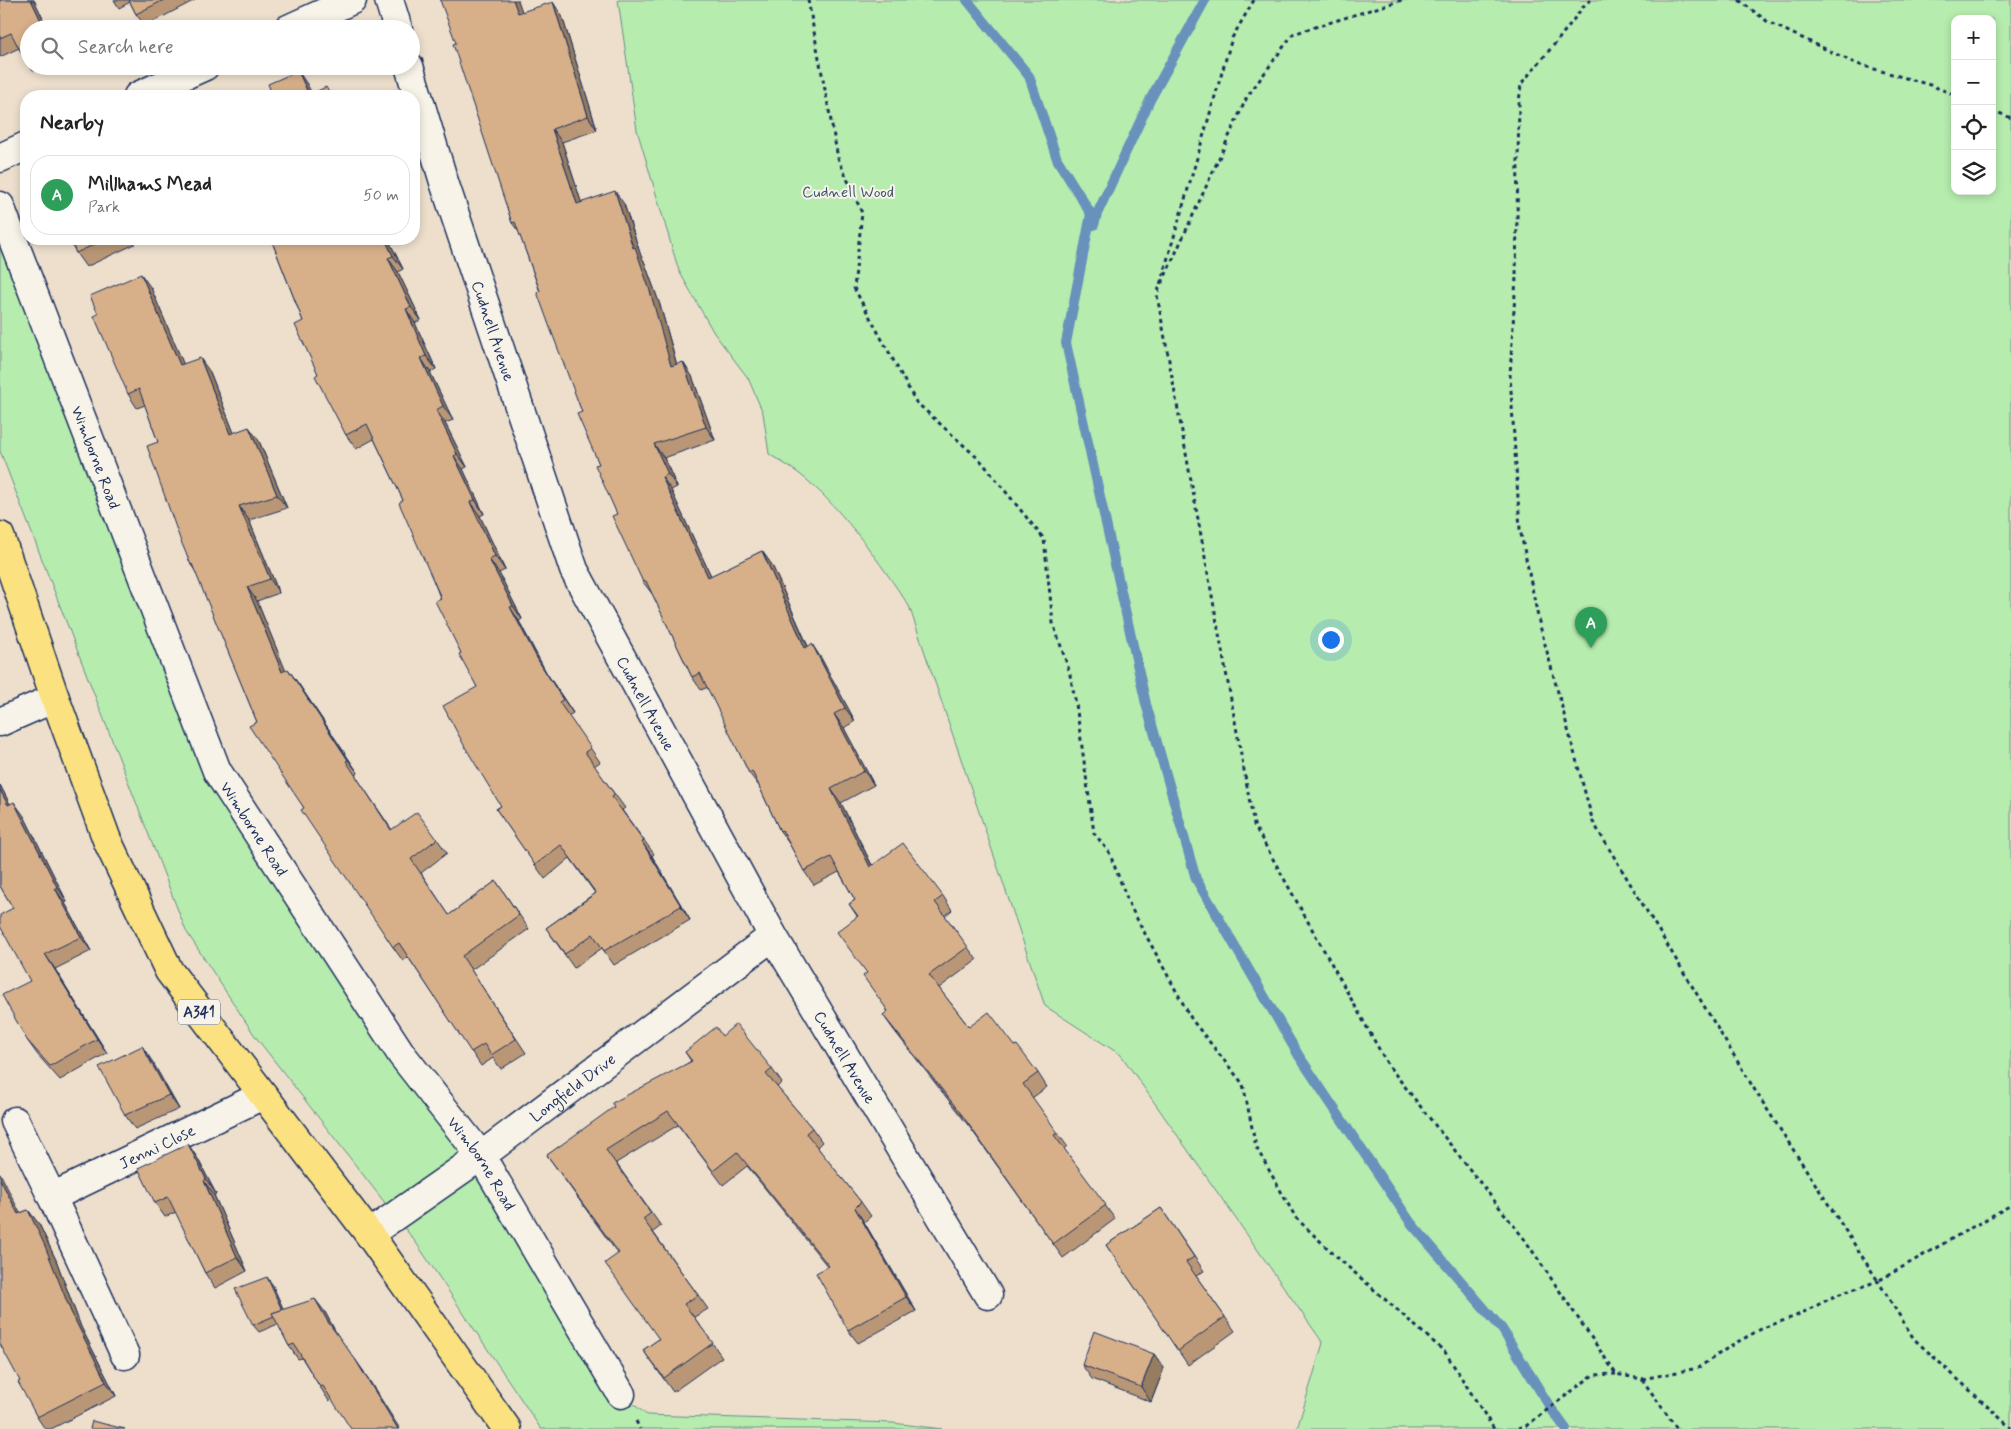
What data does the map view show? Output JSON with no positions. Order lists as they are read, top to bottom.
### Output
{
  "streets": {
    "main road": ["A341"],
    "street": [
      "Cudnell Avenue",
      "Wimborne Road",
      "Longfield Drive",
      "Jenni Close"
    ]
  },
  "crossings": [
    ["Cudnell Avenue", "Longfield Drive"],
    ["Wimborne Road", "Longfield Drive"],
    ["A341", "Longfield Drive"],
    ["A341", "Jenni Close"]
  ],
  "parks": ["Cudnell Wood"],
  "page": {
    "map_buttons": ["+", "−"],
    "search": "Search here",
    "heading": "Nearby",
    "list": [
      {
        "mark": "A",
        "name": "Millhams Mead",
        "note": "Park",
        "value": "50 m"
      }
    ],
    "pins": "A"
  }
}
